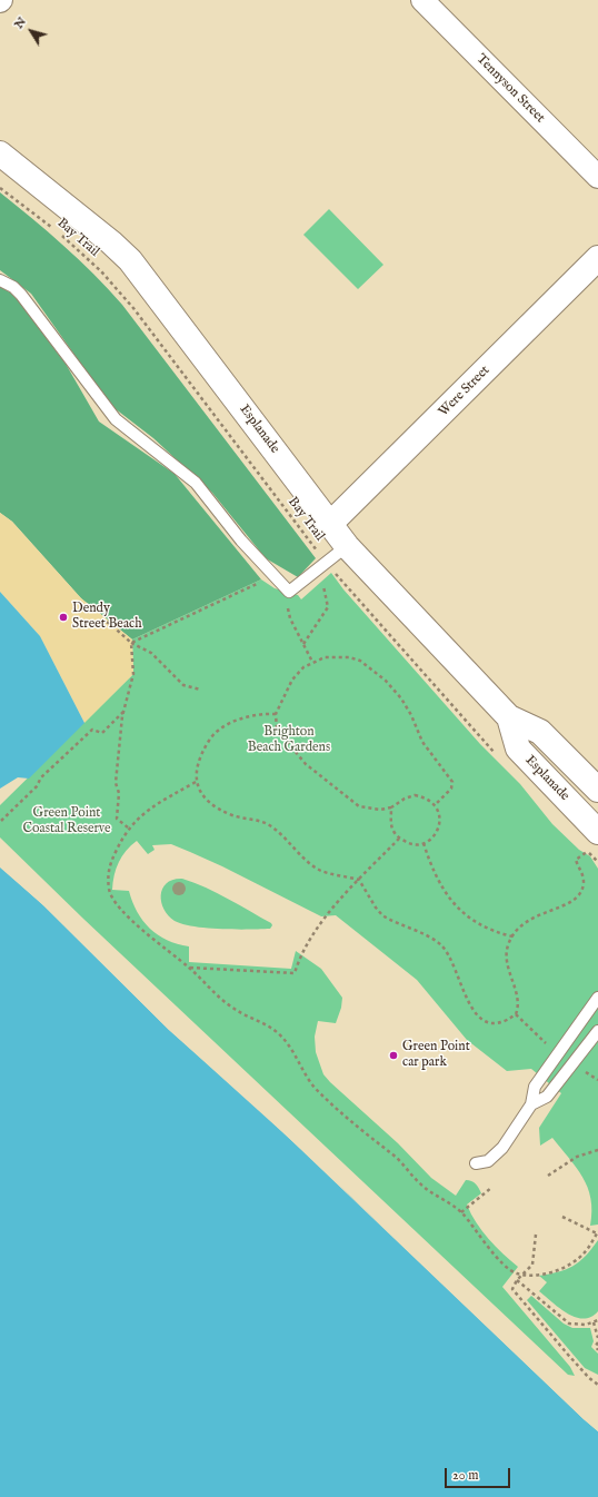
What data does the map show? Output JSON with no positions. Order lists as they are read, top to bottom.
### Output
{
  "streets": {
    "main road": ["Were Street", "Esplanade"],
    "street": ["Tennyson Street"],
    "path": ["Bay Trail"]
  },
  "crossings": [
    ["Were Street", "Esplanade"]
  ],
  "parks": ["Brighton Beach Gardens", "Green Point Coastal Reserve"],
  "places": ["Dendy Street Beach", "Green Point car park"],
  "scale_bar": "20 m",
  "north": "top left"
}
